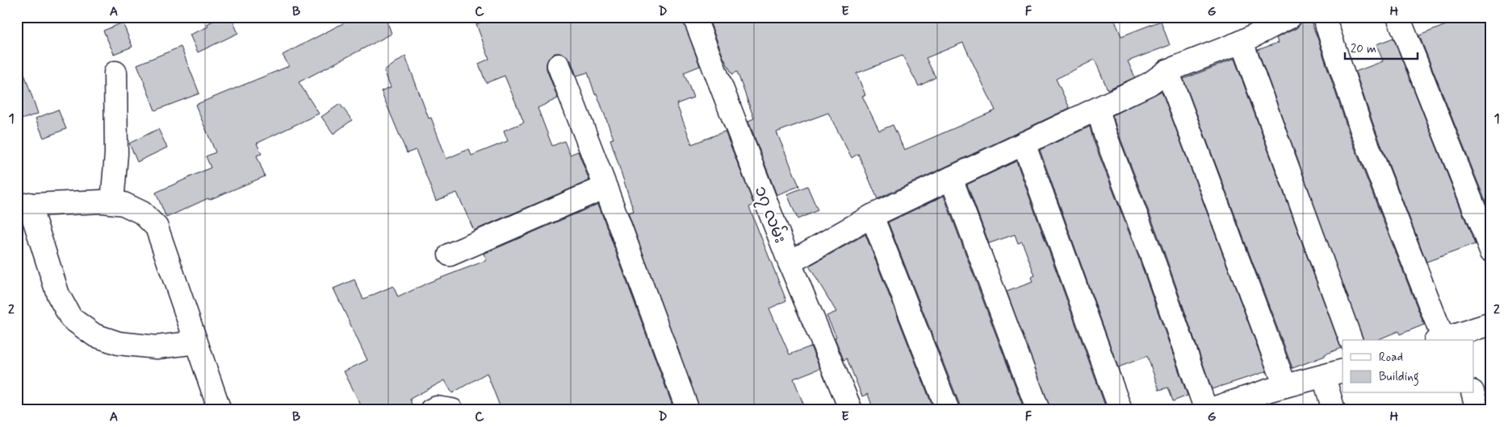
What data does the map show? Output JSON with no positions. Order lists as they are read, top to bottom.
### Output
{
  "streets": {
    "street": ["၁၇ လမ်း"]
  },
  "legend": ["Road", "Building"],
  "scale_bar": "20 m",
  "grid": {
    "columns": [
      "A",
      "B",
      "C",
      "D",
      "E",
      "F",
      "G",
      "H"
    ],
    "rows": ["1", "2"]
  }
}
